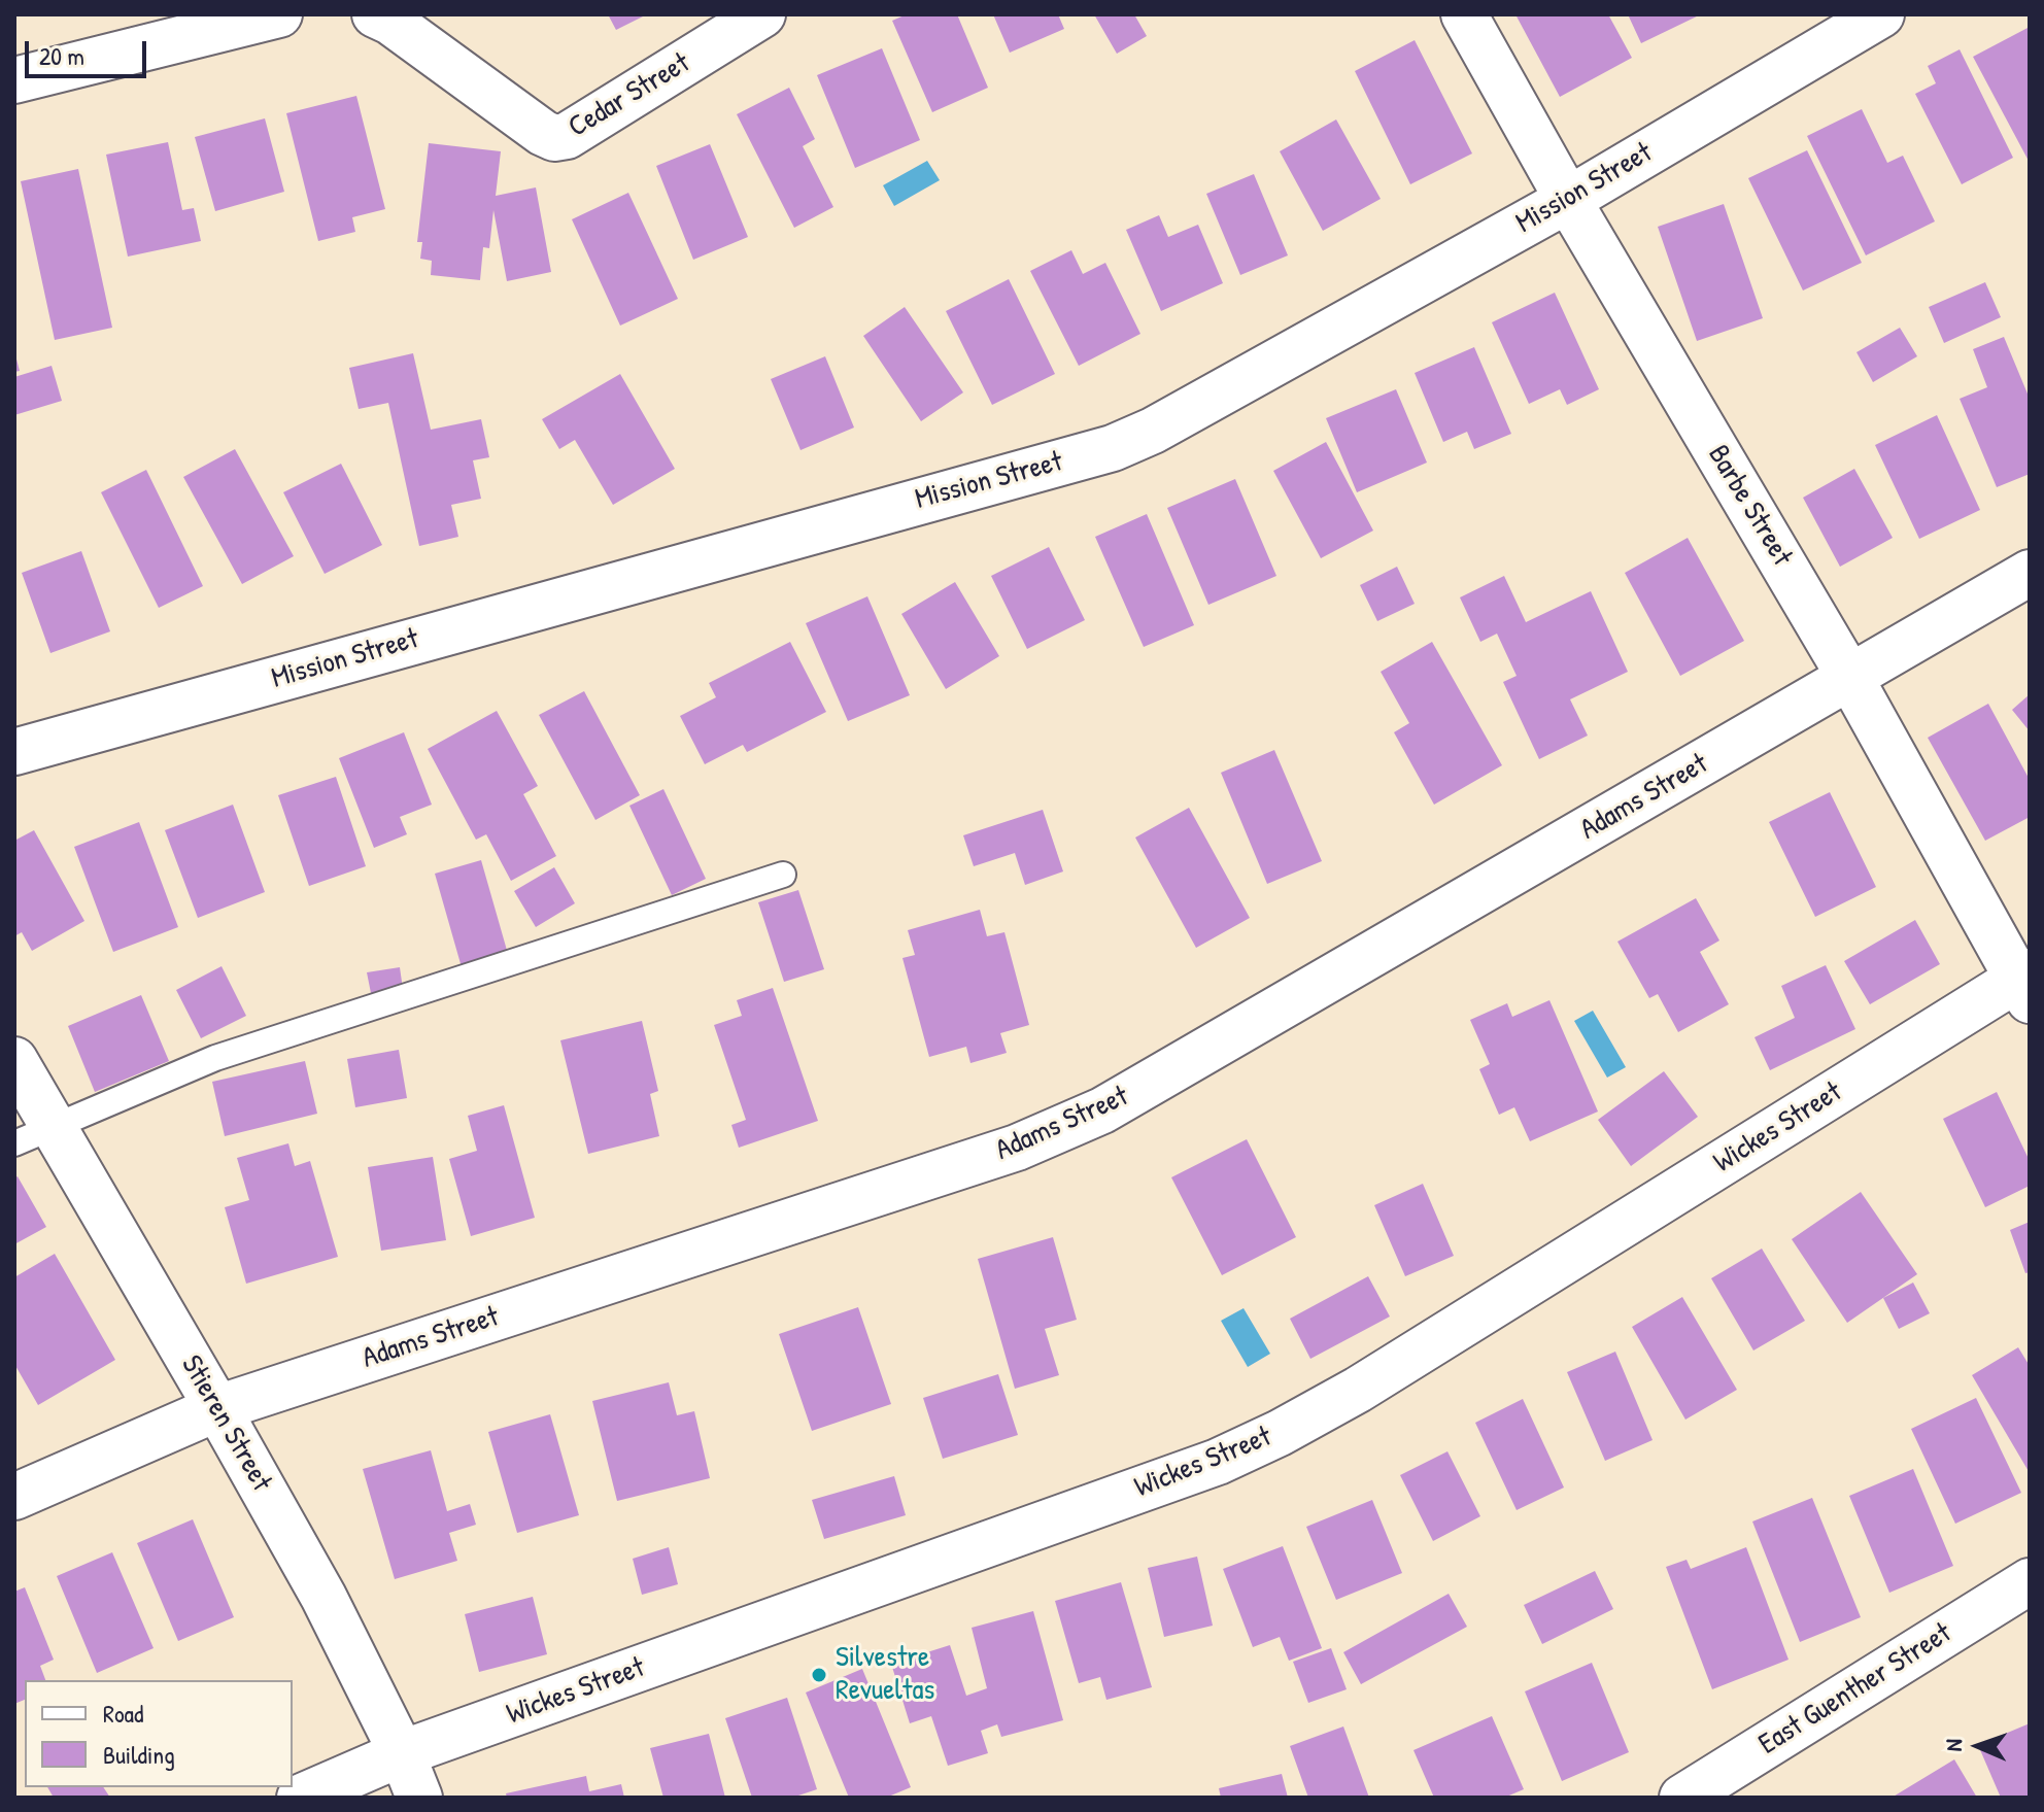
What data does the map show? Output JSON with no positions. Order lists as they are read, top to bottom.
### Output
{
  "streets": {
    "street": [
      "Cedar Street",
      "Mission Street",
      "Barbe Street",
      "Adams Street",
      "Wickes Street",
      "Stieren Street",
      "East Guenther Street"
    ]
  },
  "crossings": [
    ["Mission Street", "Barbe Street"],
    ["Barbe Street", "Adams Street"],
    ["Barbe Street", "Wickes Street"],
    ["Adams Street", "Stieren Street"],
    ["Wickes Street", "Stieren Street"]
  ],
  "places": ["Silvestre Revueltas"],
  "legend": ["Road", "Building"],
  "scale_bar": "20 m",
  "north": "left"
}
